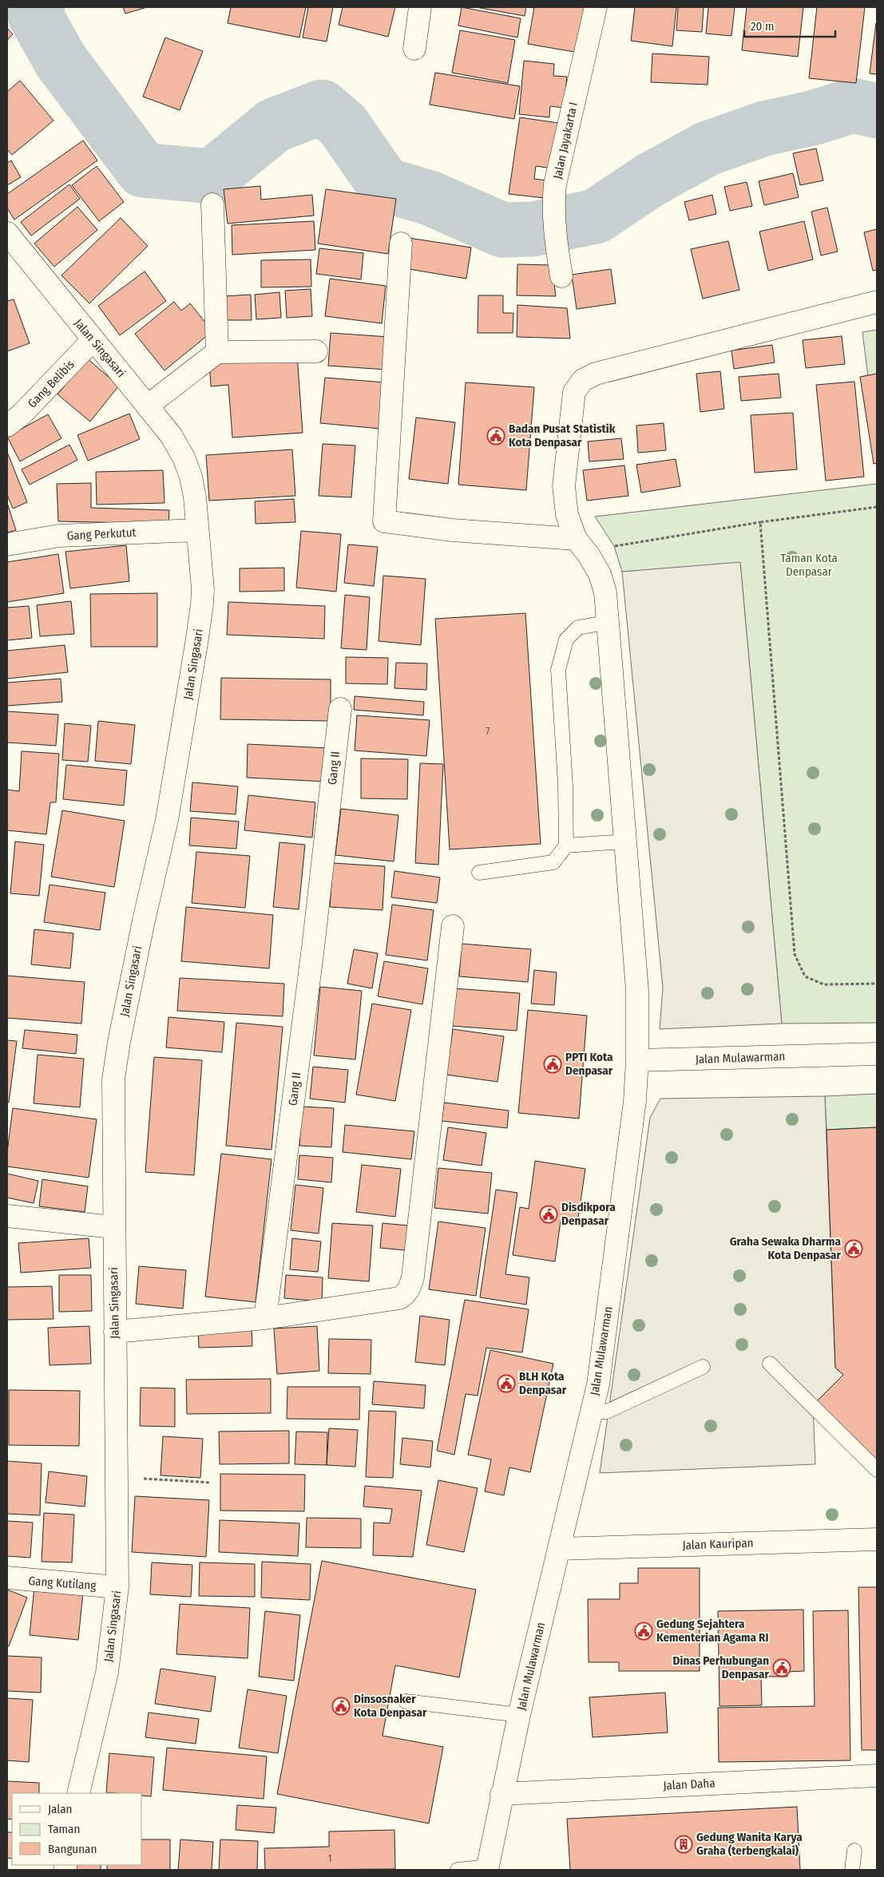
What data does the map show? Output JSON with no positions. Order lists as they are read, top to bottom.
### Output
{
  "streets": {
    "street": [
      "Jalan Jayakarta I",
      "Jalan Singasari",
      "Gang Belibis",
      "Gang Perkutut",
      "Gang II",
      "Jalan Mulawarman",
      "Jalan Kauripan",
      "Gang Kutilang",
      "Jalan Daha"
    ]
  },
  "crossings": [
    ["Jalan Singasari", "Gang Belibis"],
    ["Jalan Singasari", "Gang Perkutut"],
    ["Jalan Singasari", "Gang Kutilang"],
    ["Jalan Mulawarman", "Jalan Kauripan"],
    ["Jalan Mulawarman", "Jalan Daha"]
  ],
  "parks": ["Taman Kota Denpasar"],
  "places": {
    "public building": [
      "Badan Pusat Statistik Kota Denpasar",
      "PPTI Kota Denpasar",
      "Disdikpora Denpasar",
      "Graha Sewaka Dharma Kota Denpasar",
      "BLH Kota Denpasar",
      "Gedung Sejahtera Kementerian Agama RI",
      "Dinas Perhubungan Denpasar",
      "Dinsosnaker Kota Denpasar"
    ],
    "building": ["Gedung Wanita Karya Graha (terbengkalai)"]
  },
  "house_numbers": ["7", "1"],
  "legend": ["Jalan", "Taman", "Bangunan"],
  "scale_bar": "20 m"
}
